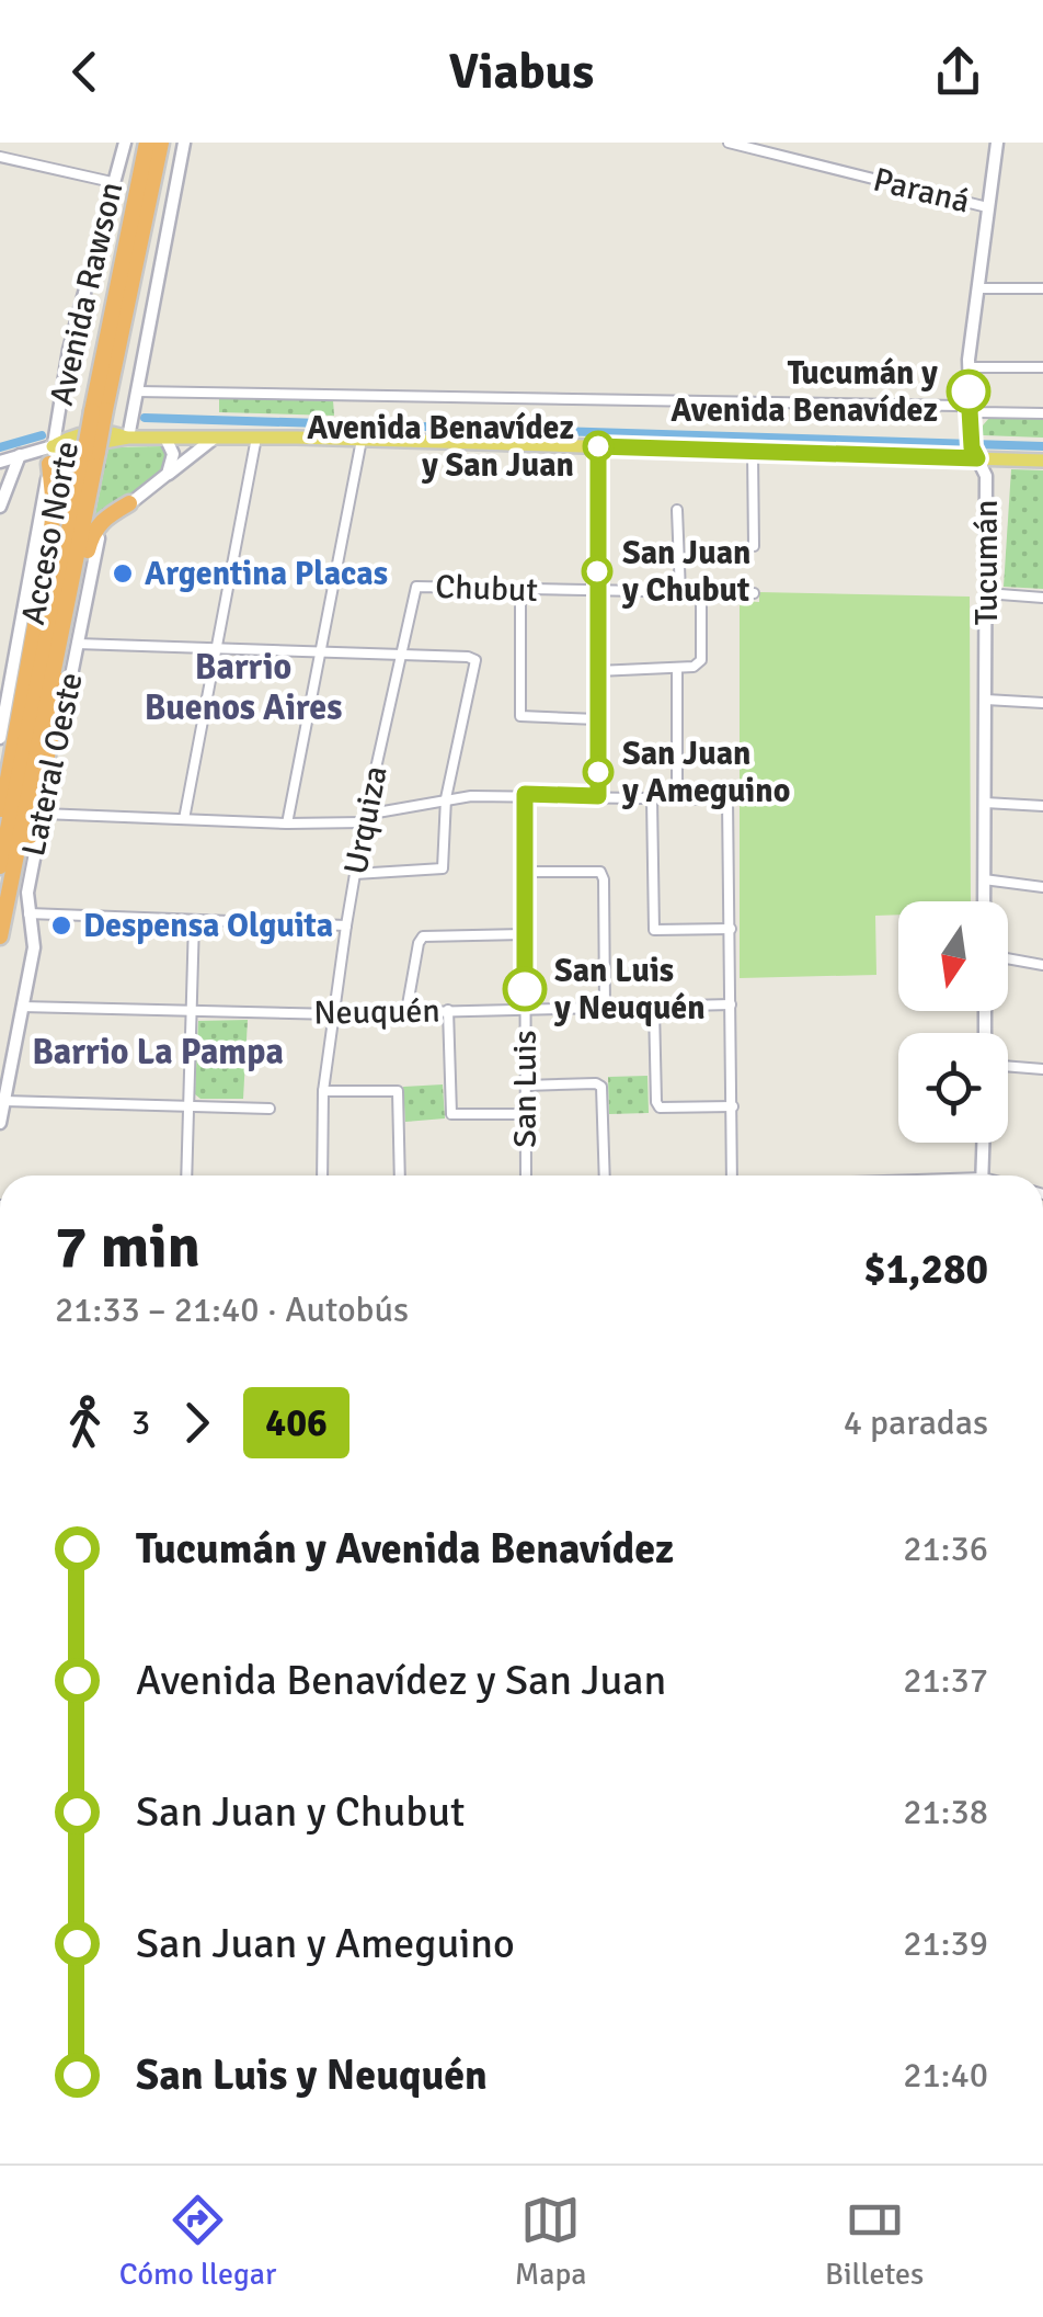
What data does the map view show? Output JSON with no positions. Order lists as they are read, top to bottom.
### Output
{
  "streets": {
    "highway": ["Acceso Norte"],
    "street": [
      "Paraná",
      "Avenida Rawson",
      "Tucumán",
      "Chubut",
      "Lateral Oeste",
      "Urquiza",
      "Neuquén",
      "San Luis"
    ]
  },
  "crossings": [
    ["Paraná", "Tucumán"],
    ["Chubut", "Urquiza"],
    ["Lateral Oeste", "Neuquén"],
    ["Urquiza", "Neuquén"],
    ["Neuquén", "San Luis"]
  ],
  "districts": ["Barrio Buenos Aires", "Barrio La Pampa"],
  "places": [
    "Tucumán y Avenida Benavídez",
    "Avenida Benavídez y San Juan",
    "San Juan y Chubut",
    "Argentina Placas",
    "San Juan y Ameguino",
    "Despensa Olguita",
    "San Luis y Neuquén"
  ],
  "lines": ["bus line 406"],
  "north": "bottom",
  "page": {
    "header": "Viabus",
    "heading": ["7 min", "21:33 – 21:40 · Autobús", "$1,280"],
    "legs": ["3", "406", "4 paradas"],
    "list": [
      {
        "name": "Tucumán y Avenida Benavídez",
        "value": "21:36"
      },
      {
        "name": "Avenida Benavídez y San Juan",
        "value": "21:37"
      },
      {
        "name": "San Juan y Chubut",
        "value": "21:38"
      },
      {
        "name": "San Juan y Ameguino",
        "value": "21:39"
      },
      {
        "name": "San Luis y Neuquén",
        "value": "21:40"
      }
    ],
    "tabs": ["Cómo llegar", "Mapa", "Billetes"]
  }
}
